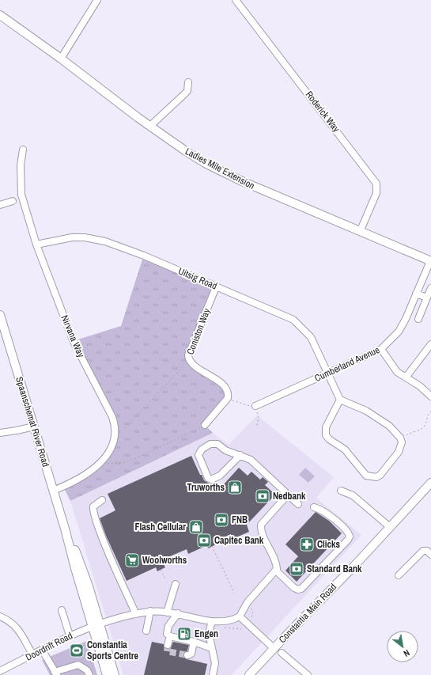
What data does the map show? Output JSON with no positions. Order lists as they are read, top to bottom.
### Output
{
  "streets": {
    "main road": ["Ladies Mile Extension", "Spaanschemat River Road", "Constantia Main Road"],
    "street": [
      "Roderick Way",
      "Uitsig Road",
      "Coniston Way",
      "Nirvana Way",
      "Cumberland Avenue",
      "Doordrift Road"
    ]
  },
  "crossings": [
    ["Roderick Way", "Ladies Mile Extension"],
    ["Ladies Mile Extension", "Cumberland Avenue"],
    ["Uitsig Road", "Coniston Way"],
    ["Uitsig Road", "Nirvana Way"],
    ["Uitsig Road", "Cumberland Avenue"],
    ["Nirvana Way", "Spaanschemat River Road"],
    ["Spaanschemat River Road", "Doordrift Road"]
  ],
  "places": {
    "shop": ["Truworths", "Flash Cellular"],
    "bank": [
      "Nedbank",
      "FNB",
      "Capitec Bank",
      "Standard Bank"
    ],
    "pharmacy": ["Clicks"],
    "supermarket": ["Woolworths"],
    "fuel station": ["Engen"],
    "sports": ["Constantia Sports Centre"]
  },
  "north": "bottom right"
}
